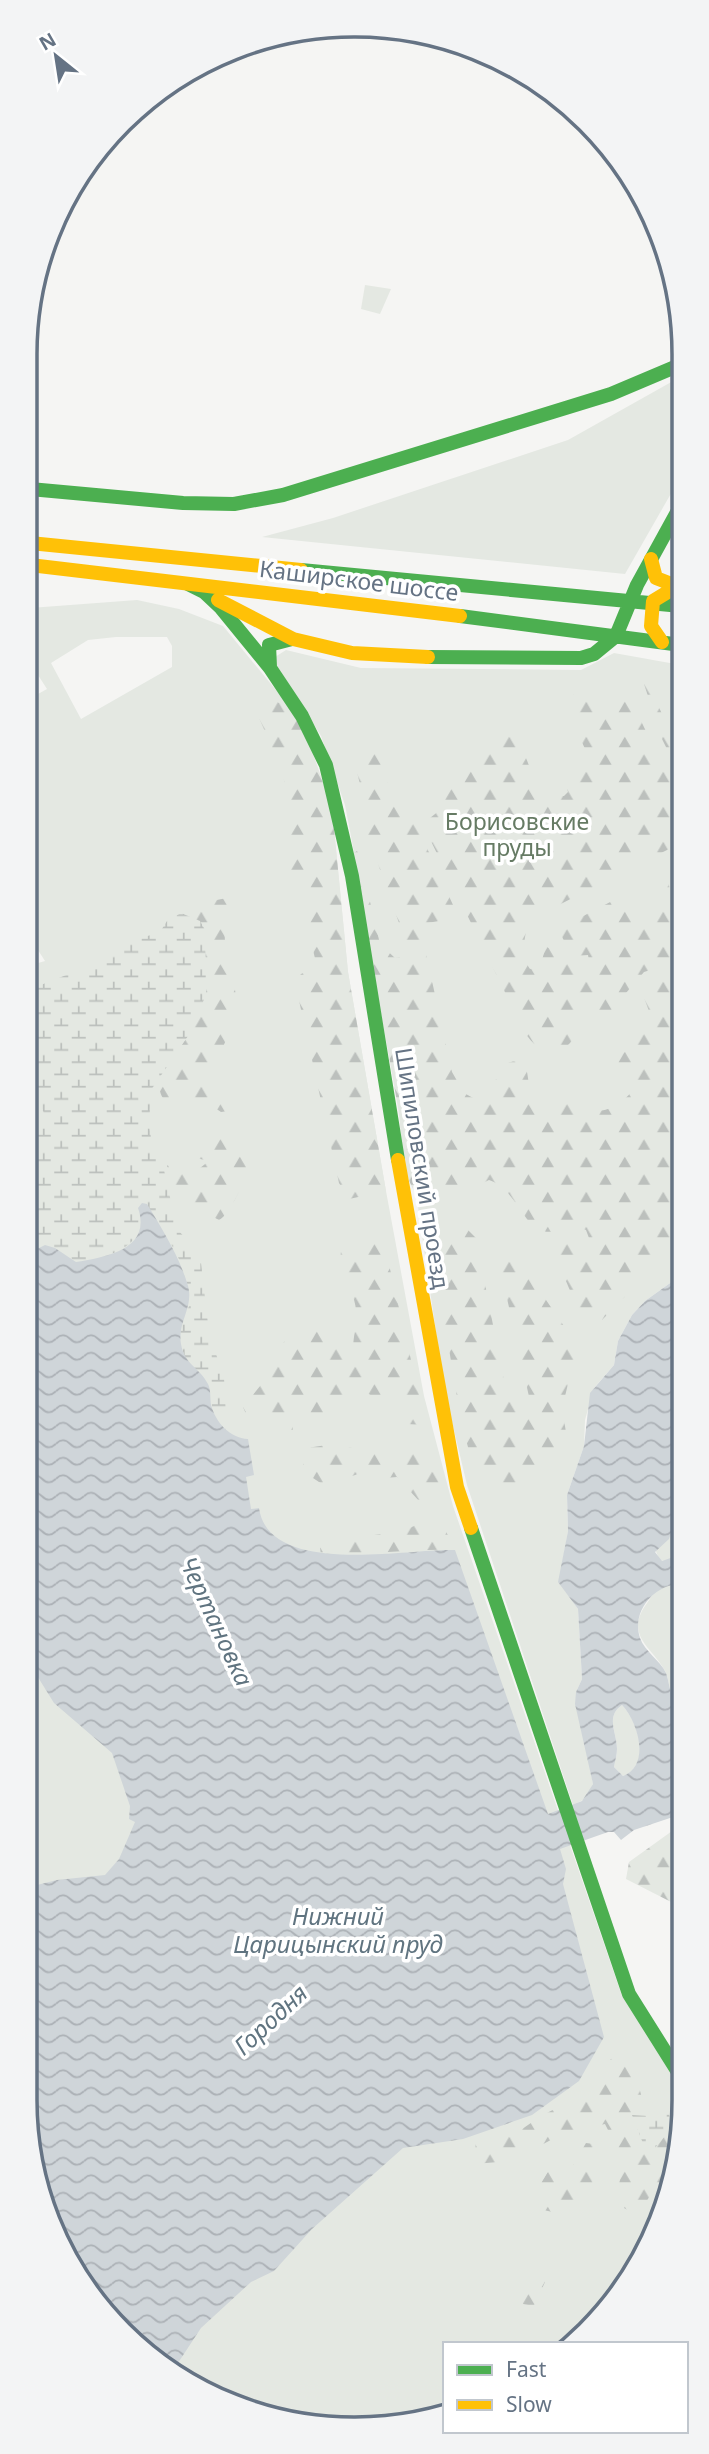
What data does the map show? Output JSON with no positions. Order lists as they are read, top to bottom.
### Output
{
  "streets": {
    "main road": ["Каширское шоссе", "Шипиловский проезд"]
  },
  "crossings": [
    ["Каширское шоссе", "Шипиловский проезд"]
  ],
  "water": ["Чертановка", "Нижний Царицынский пруд", "Городня"],
  "parks": ["Борисовские пруды"],
  "legend": ["Fast", "Slow"],
  "north": "top left"
}
